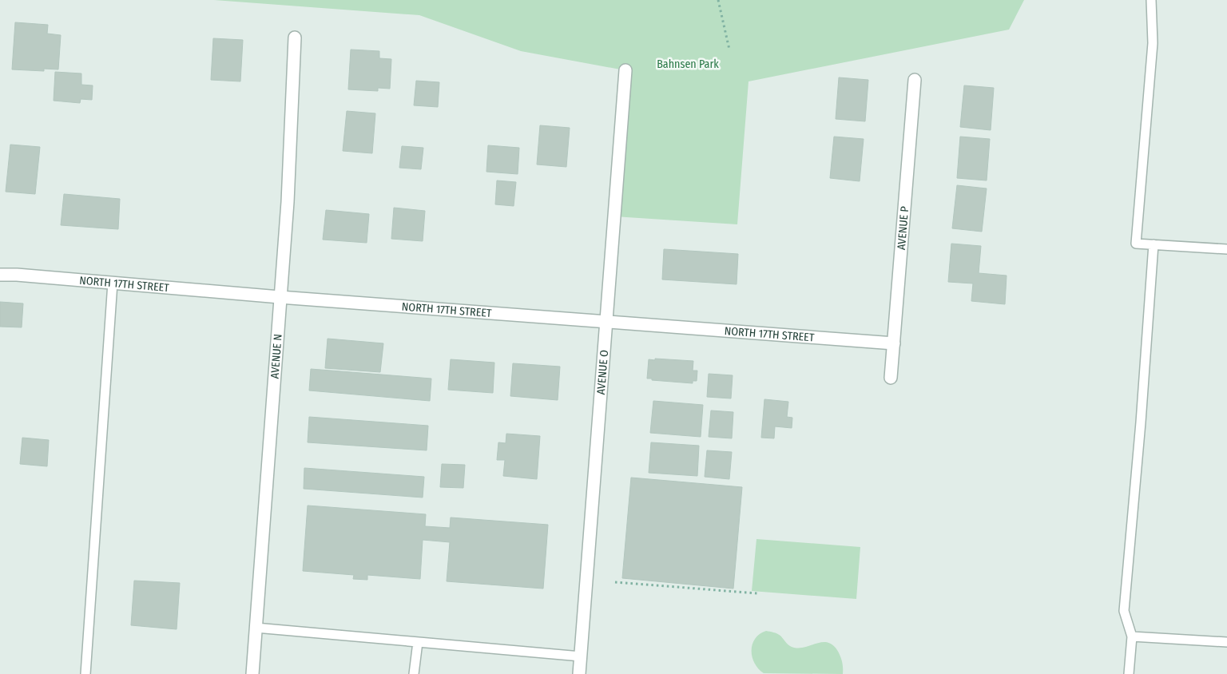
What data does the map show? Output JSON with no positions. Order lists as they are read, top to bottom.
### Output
{
  "streets": {
    "street": [
      "AVENUE P",
      "NORTH 17TH STREET",
      "AVENUE N",
      "AVENUE O"
    ]
  },
  "crossings": [
    ["AVENUE P", "NORTH 17TH STREET"],
    ["NORTH 17TH STREET", "AVENUE N"],
    ["NORTH 17TH STREET", "AVENUE O"]
  ],
  "parks": ["Bahnsen Park"]
}
